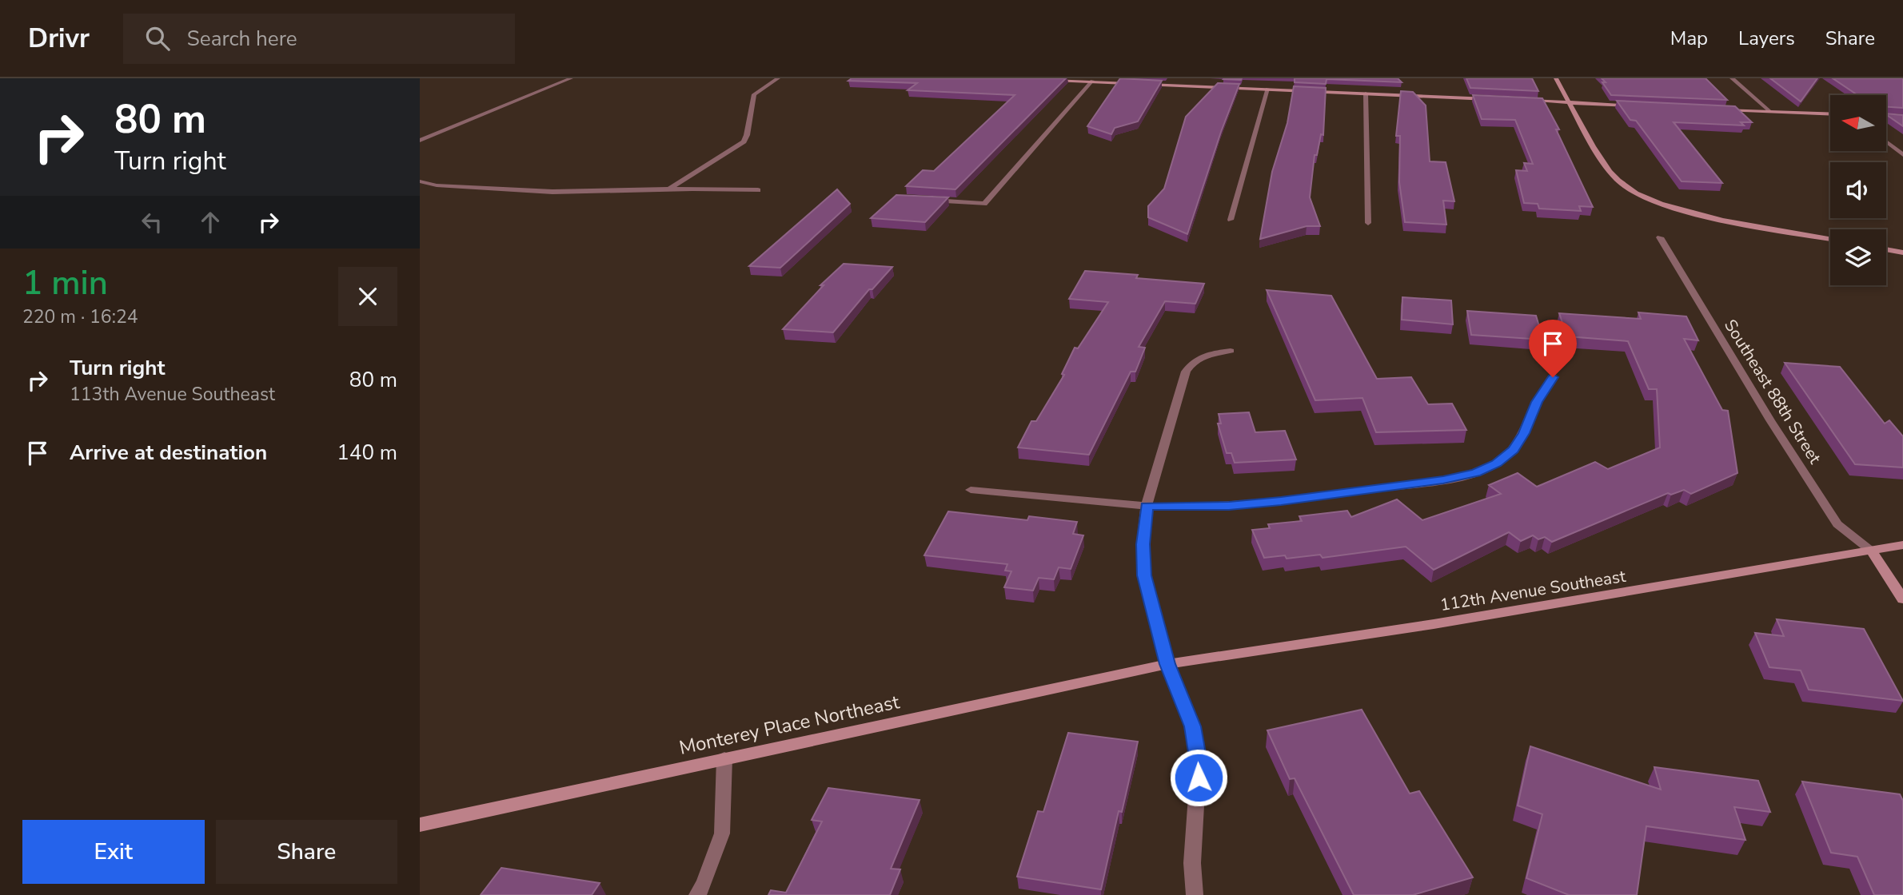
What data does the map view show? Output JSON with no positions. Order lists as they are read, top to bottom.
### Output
{
  "streets": {
    "street": ["Southeast 88th Street", "112th Avenue Southeast", "Monterey Place Northeast"]
  },
  "crossings": [
    ["Southeast 88th Street", "112th Avenue Southeast"],
    ["112th Avenue Southeast", "Monterey Place Northeast"]
  ],
  "north": "left",
  "page": {
    "header": "Drivr",
    "search": "Search here",
    "nav": ["Map", "Layers", "Share"],
    "turn": ["80 m", "Turn right"],
    "heading": ["1 min", "220 m · 16:24"],
    "list": [
      {
        "name": "Turn right",
        "note": "113th Avenue Southeast",
        "value": "80 m"
      },
      {
        "name": "Arrive at destination",
        "value": "140 m"
      }
    ],
    "buttons": ["Exit", "Share"]
  }
}
